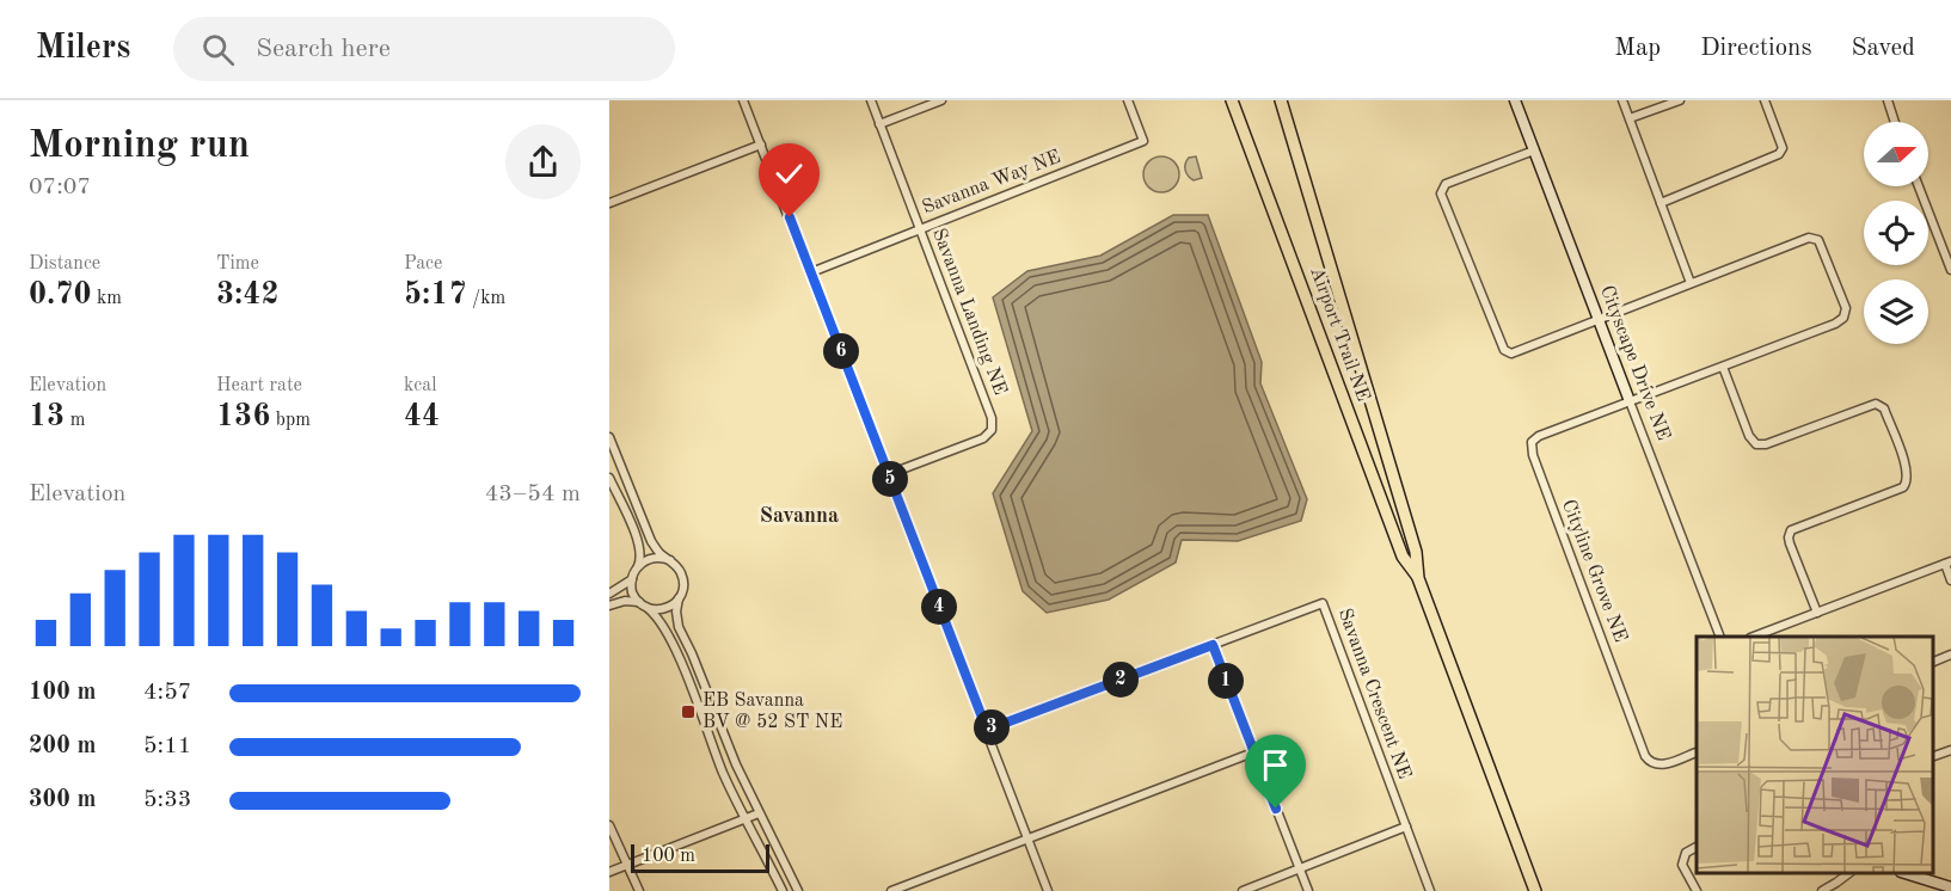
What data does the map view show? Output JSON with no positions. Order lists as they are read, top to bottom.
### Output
{
  "streets": {
    "main road": ["Airport Trail NE"],
    "street": [
      "Savanna Way NE",
      "Savanna Landing NE",
      "Cityscape Drive NE",
      "Cityline Grove NE",
      "Savanna Crescent NE"
    ]
  },
  "crossings": [
    ["Savanna Way NE", "Savanna Landing NE"],
    ["Cityscape Drive NE", "Cityline Grove NE"]
  ],
  "districts": ["Savanna"],
  "places": {
    "transit": ["EB Savanna BV @ 52 ST NE"]
  },
  "scale_bar": "100 m",
  "north": "right",
  "page": {
    "header": "Milers",
    "search": "Search here",
    "nav": ["Map", "Directions", "Saved"],
    "heading": ["Morning run", "07:07"],
    "stats": [
      ["Distance", "0.70 km"],
      ["Time", "3:42"],
      ["Pace", "5:17 /km"],
      ["Elevation", "13 m"],
      ["Heart rate", "136 bpm"],
      ["kcal", "44"]
    ],
    "pins": [
      "6",
      "5",
      "4",
      "2",
      "1",
      "3"
    ],
    "chart": ["Elevation", "43–54 m"],
    "list": [
      {
        "name": "100 m",
        "note": "4:57"
      },
      {
        "name": "200 m",
        "note": "5:11"
      },
      {
        "name": "300 m",
        "note": "5:33"
      }
    ],
    "scale": "100 m"
  }
}
